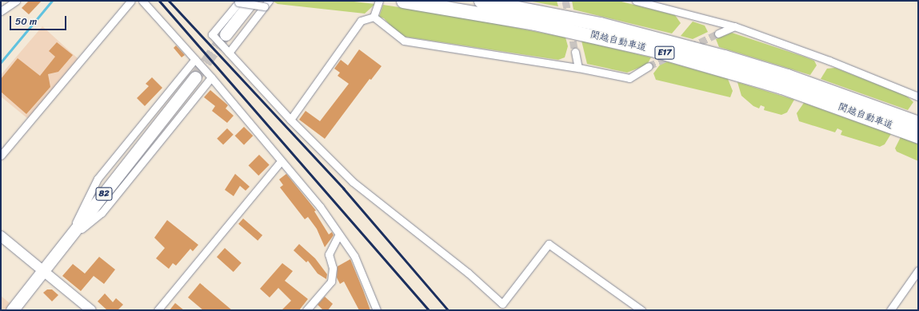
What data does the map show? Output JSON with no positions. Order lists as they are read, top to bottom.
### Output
{
  "streets": {
    "highway": ["関越自動車道", "E17"],
    "main road": ["82"]
  },
  "scale_bar": "50 m"
}
